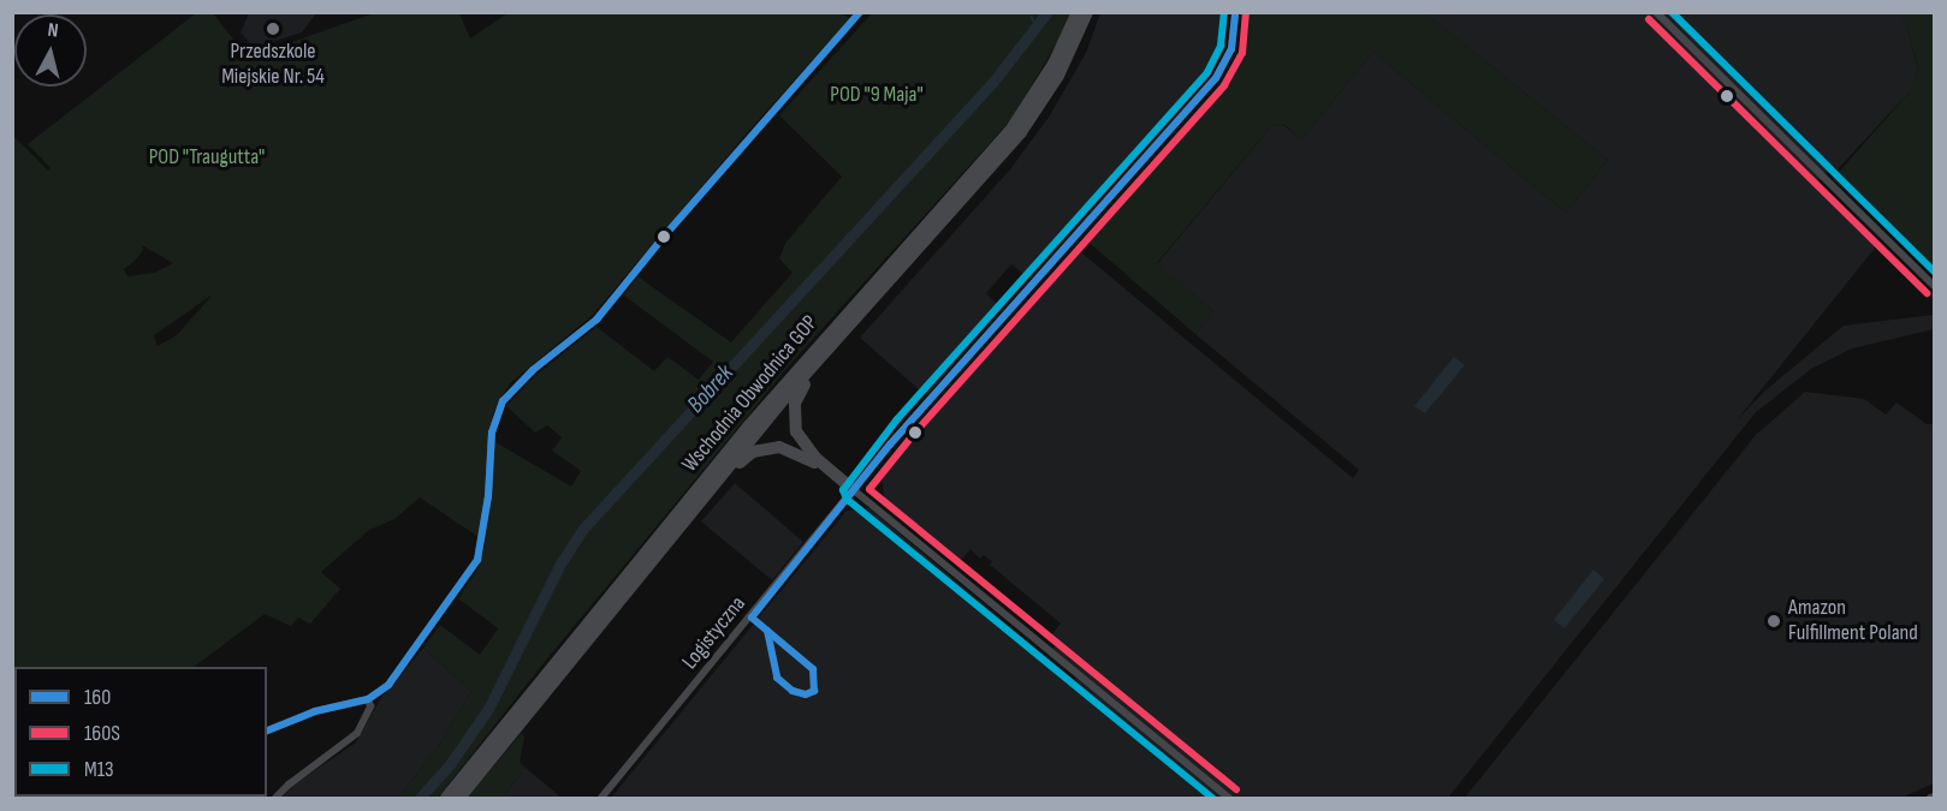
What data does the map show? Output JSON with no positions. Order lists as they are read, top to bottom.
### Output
{
  "streets": {
    "highway": ["Wschodnia Obwodnica GOP"],
    "street": ["Logistyczna"]
  },
  "water": ["Bobrek"],
  "parks": ["POD \"9 Maja\"", "POD \"Traugutta\""],
  "places": ["Przedszkole Miejskie Nr. 54", "Amazon Fulfillment Poland"],
  "lines": ["transit line 160", "transit line M13", "transit line 160S"],
  "legend": ["160", "160S", "M13"],
  "north": "top"
}
